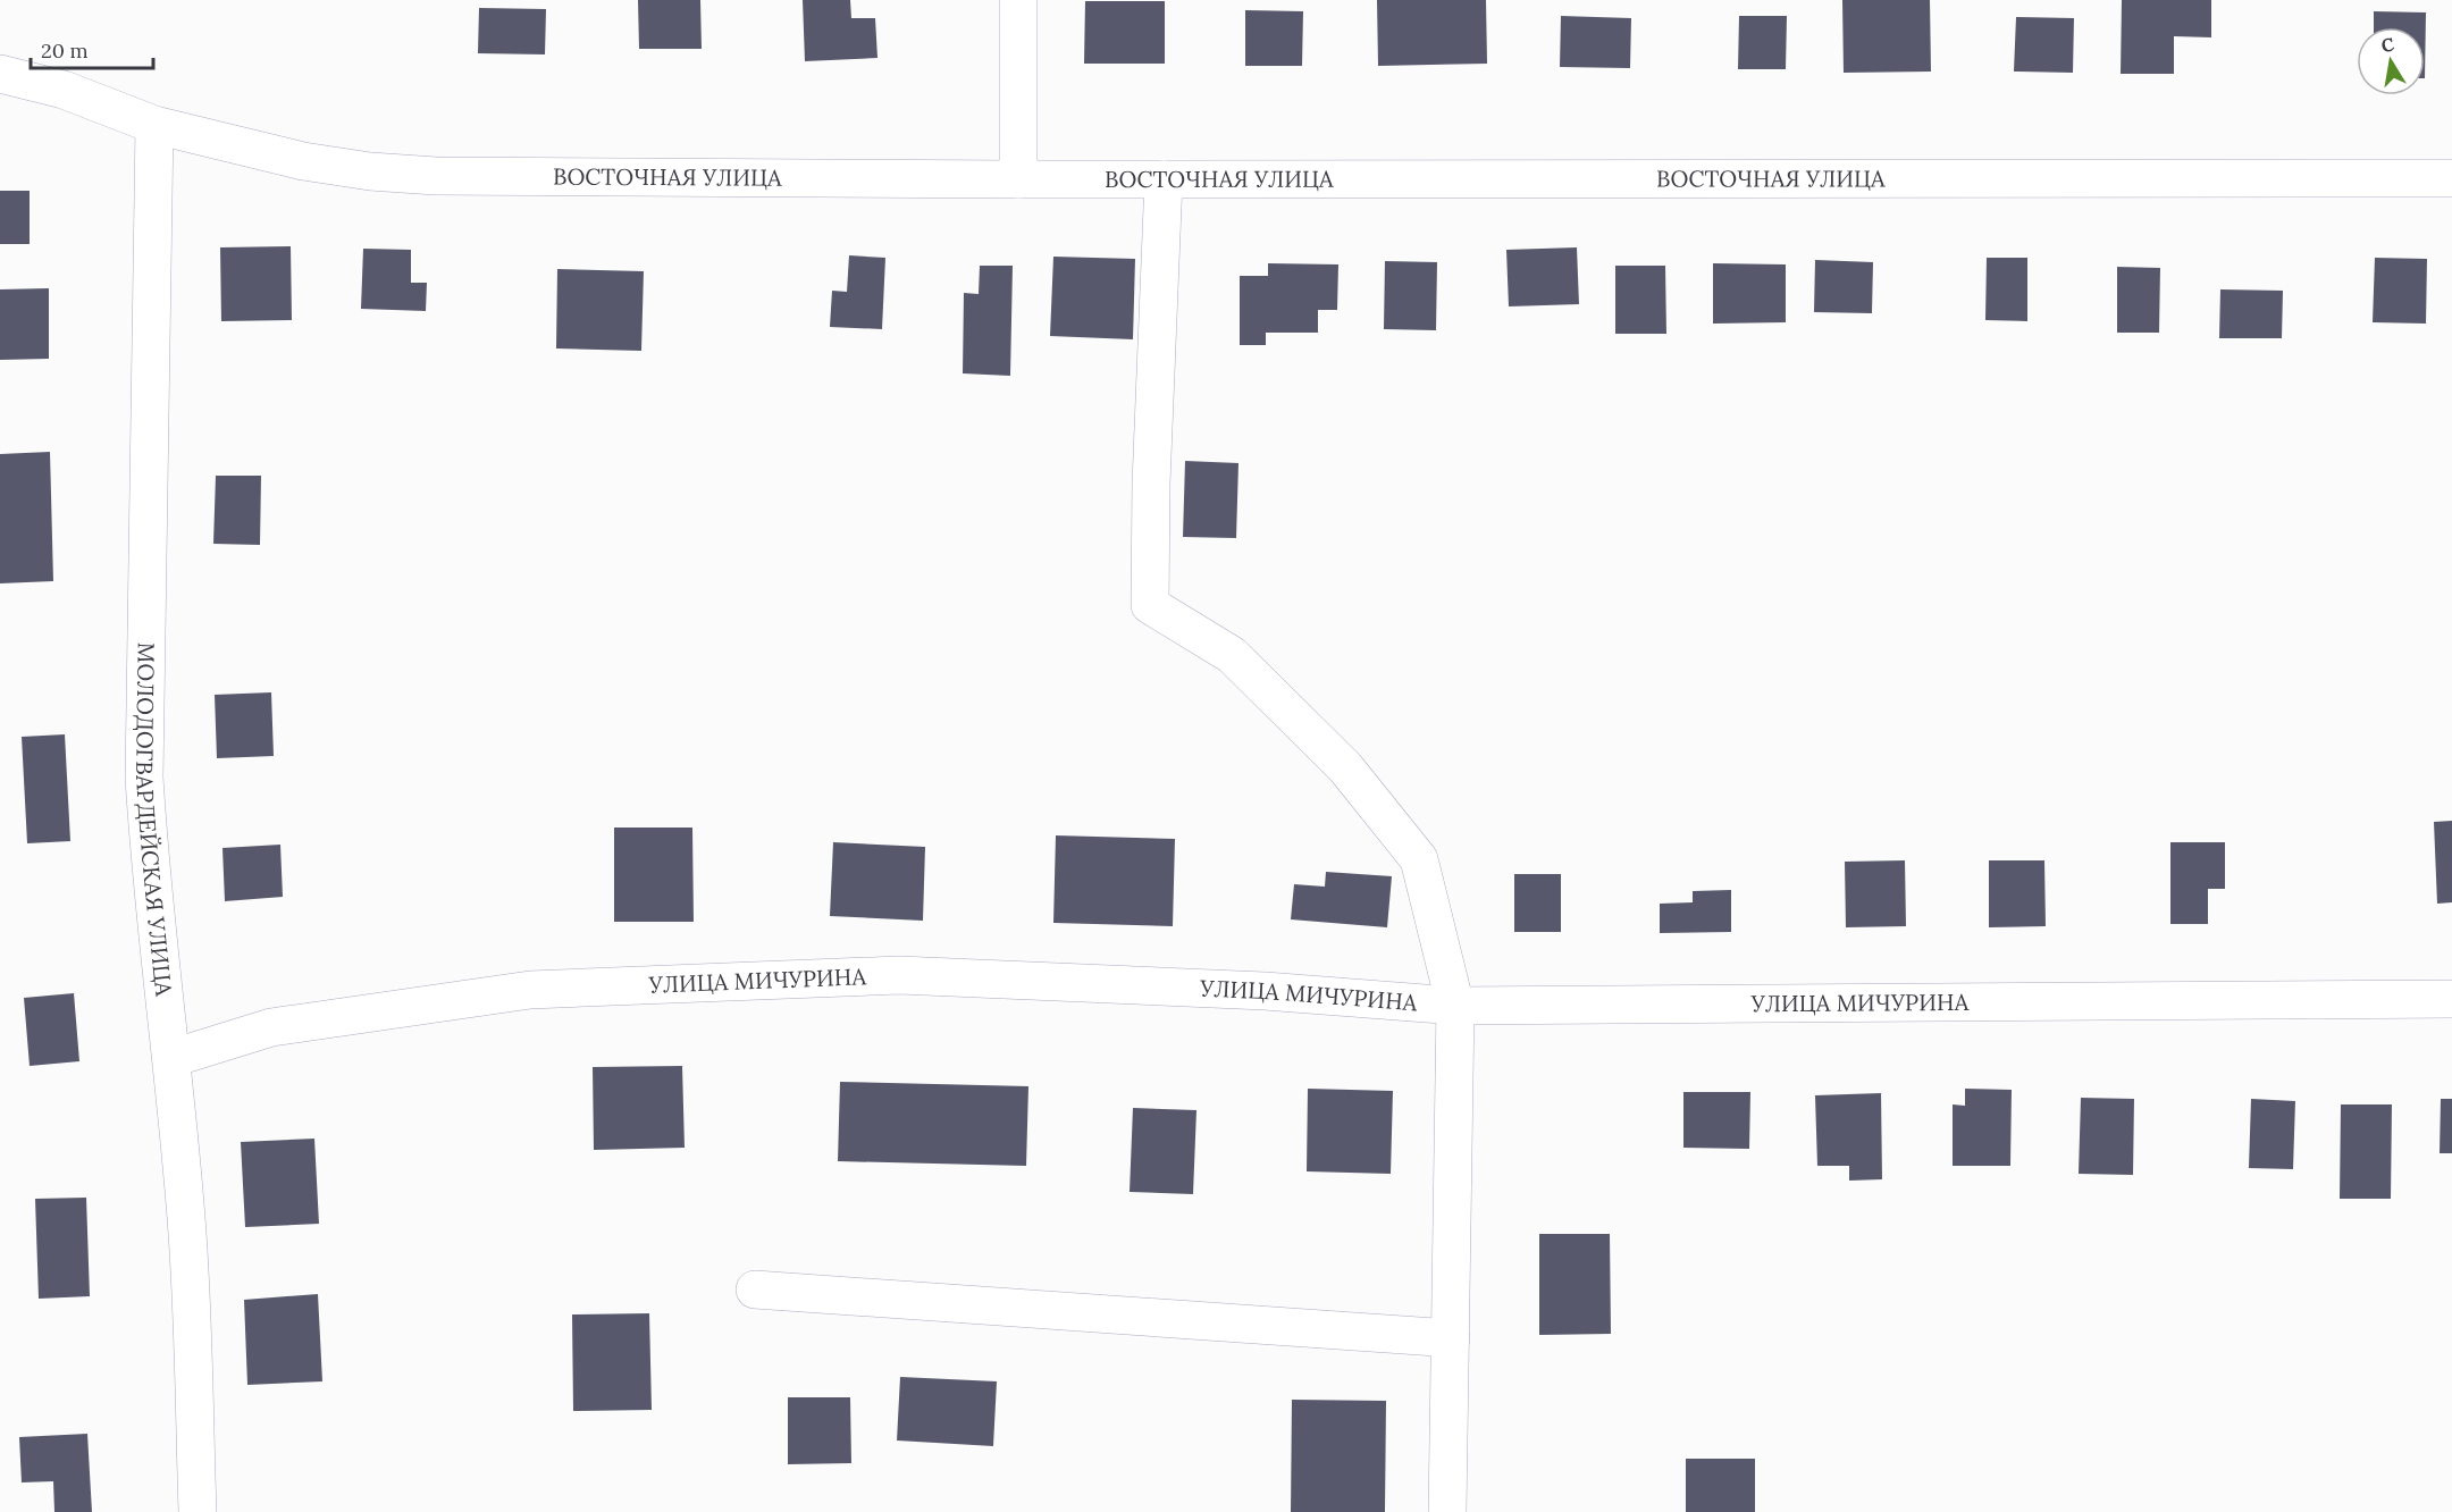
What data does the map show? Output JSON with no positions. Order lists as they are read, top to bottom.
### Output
{
  "streets": {
    "street": ["ВОСТОЧНАЯ УЛИЦА", "МОЛОДОГВАРДЕЙСКАЯ УЛИЦА", "УЛИЦА МИЧУРИНА"]
  },
  "crossings": [
    ["ВОСТОЧНАЯ УЛИЦА", "МОЛОДОГВАРДЕЙСКАЯ УЛИЦА"],
    ["МОЛОДОГВАРДЕЙСКАЯ УЛИЦА", "УЛИЦА МИЧУРИНА"]
  ],
  "scale_bar": "20 m",
  "north": "top"
}
